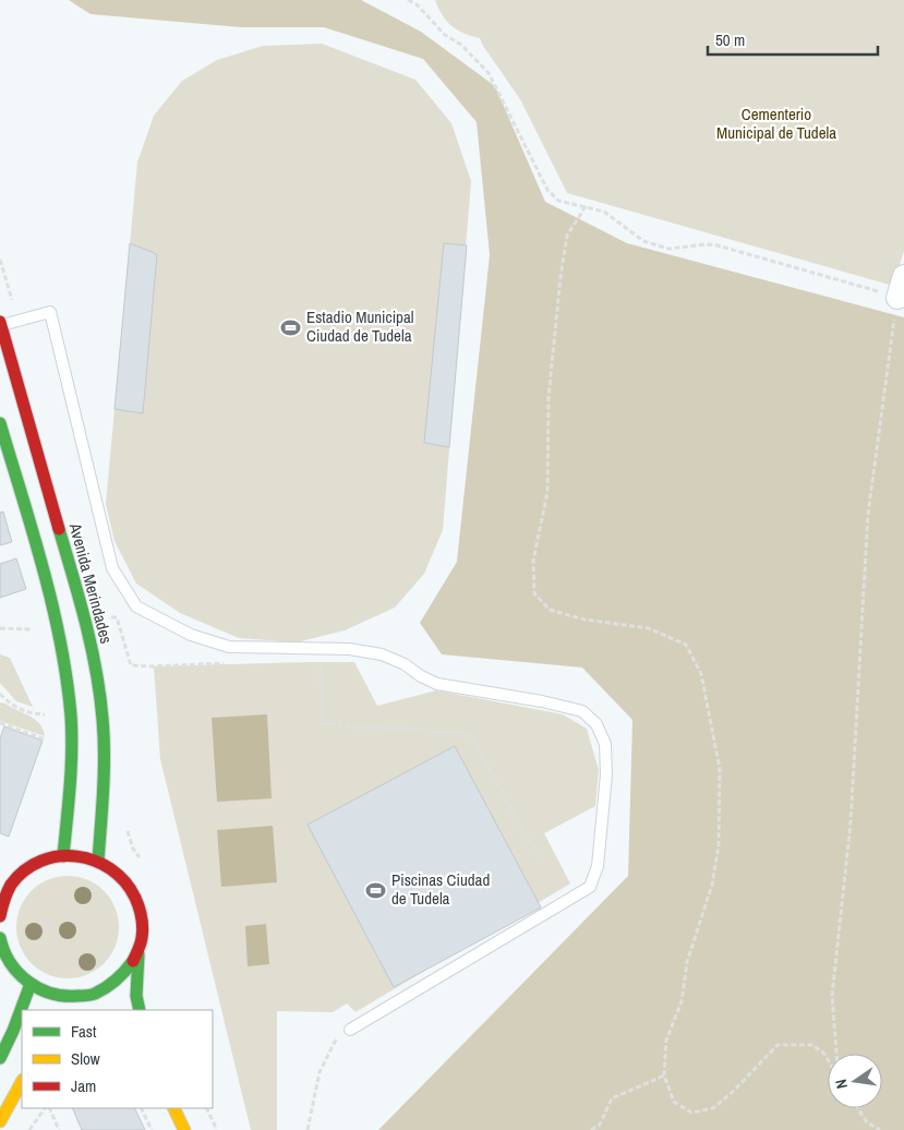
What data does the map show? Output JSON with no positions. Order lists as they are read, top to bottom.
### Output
{
  "streets": {
    "main road": ["Avenida Merindades"]
  },
  "parks": ["Cementerio Municipal de Tudela"],
  "places": {
    "sports": ["Estadio Municipal Ciudad de Tudela", "Piscinas Ciudad de Tudela"]
  },
  "legend": ["Fast", "Slow", "Jam"],
  "scale_bar": "50 m",
  "north": "left"
}
